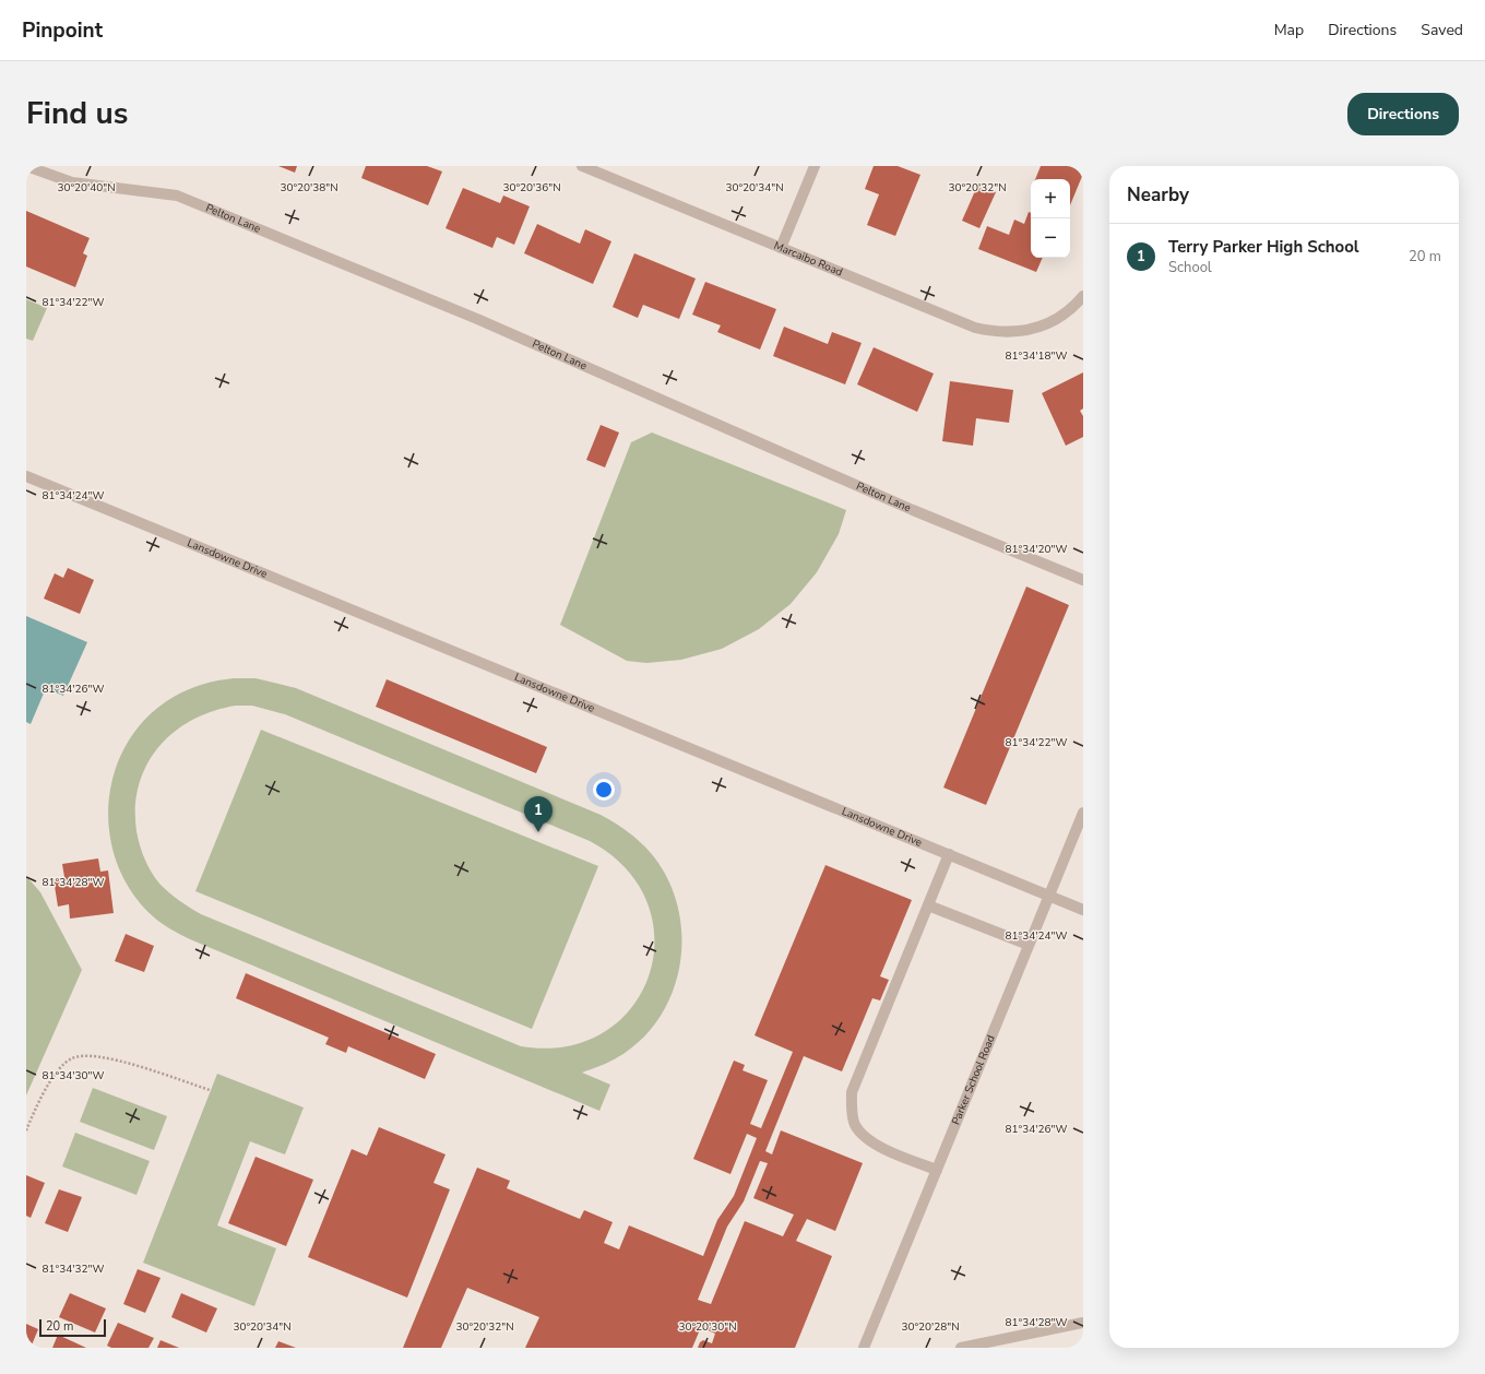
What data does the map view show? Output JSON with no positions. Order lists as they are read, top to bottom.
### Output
{
  "streets": {
    "street": [
      "Pelton Lane",
      "Marcaibo Road",
      "Lansdowne Drive",
      "Parker School Road"
    ]
  },
  "crossings": [
    ["Lansdowne Drive", "Parker School Road"]
  ],
  "scale_bar": "20 m",
  "page": {
    "header": "Pinpoint",
    "nav": ["Map", "Directions", "Saved"],
    "title": "Find us",
    "buttons": "Directions",
    "heading": "Nearby",
    "map_buttons": ["+", "−"],
    "list": [
      {
        "mark": "1",
        "name": "Terry Parker High School",
        "note": "School",
        "value": "20 m"
      }
    ],
    "pins": "1",
    "scale": "20 m"
  },
  "coordinates": [
    "30°20'40\"N",
    "30°20'38\"N",
    "30°20'36\"N",
    "30°20'34\"N",
    "30°20'32\"N",
    "81°34'22\"W",
    "81°34'18\"W",
    "81°34'24\"W",
    "81°34'20\"W",
    "81°34'26\"W",
    "81°34'28\"W",
    "81°34'30\"W",
    "81°34'32\"W",
    "30°20'30\"N",
    "30°20'28\"N"
  ]
}
